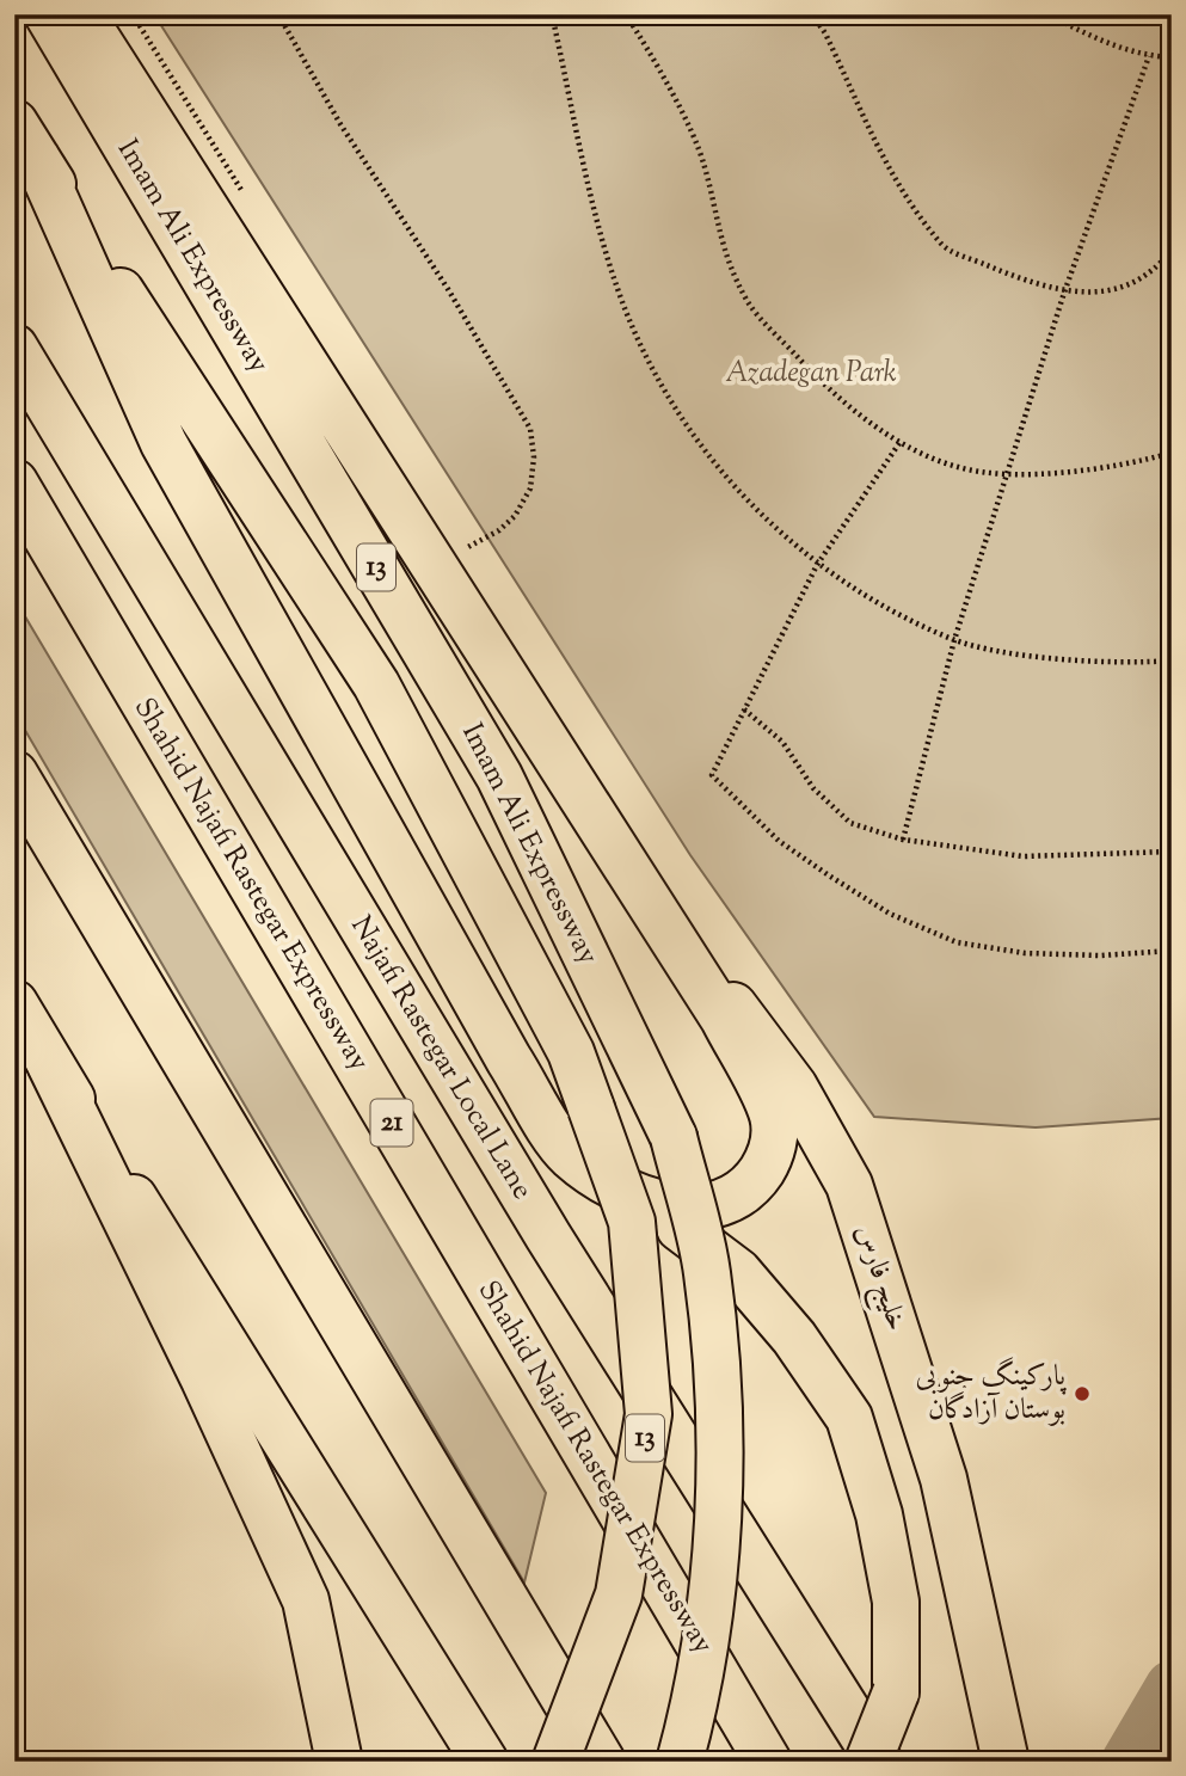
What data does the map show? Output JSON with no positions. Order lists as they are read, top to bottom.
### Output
{
  "streets": {
    "main road": [
      "Imam Ali Expressway",
      "13",
      "Shahid Najafi Rastegar Expressway",
      "Najafi Rastegar Local Lane",
      "21",
      "خلیج فارس"
    ]
  },
  "parks": ["Azadegan Park"],
  "places": ["پارکینگ جنوبی بوستان آزادگان"]
}
